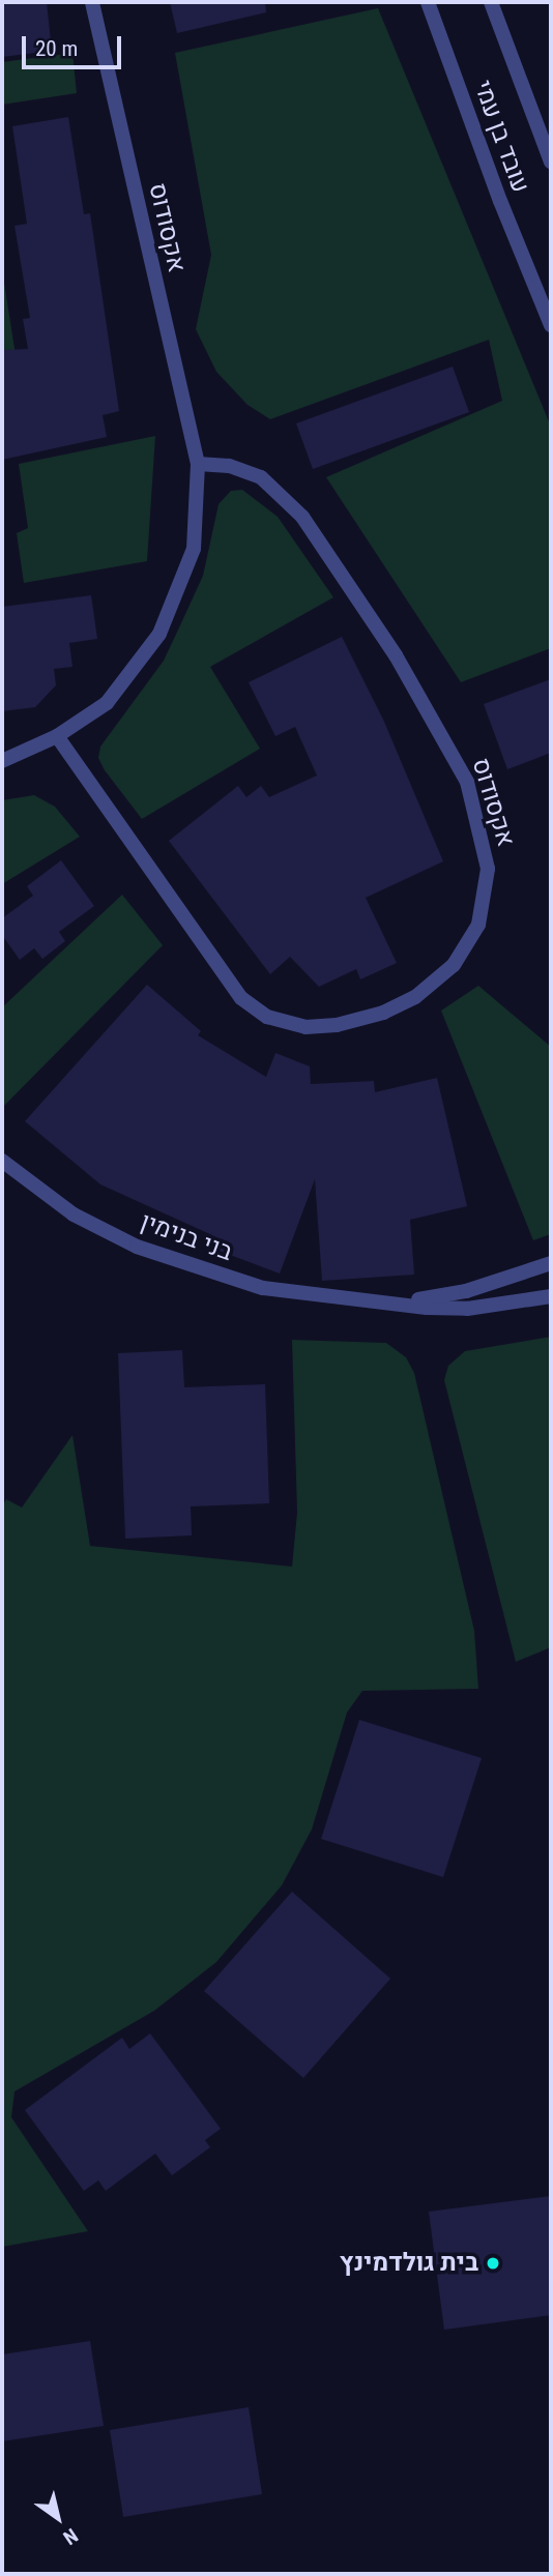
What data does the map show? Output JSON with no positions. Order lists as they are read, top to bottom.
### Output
{
  "streets": {
    "street": ["עובד בן עמי", "אקסודוס", "בני בנימין"]
  },
  "places": ["בית גולדמינץ"],
  "scale_bar": "20 m",
  "north": "bottom right"
}
